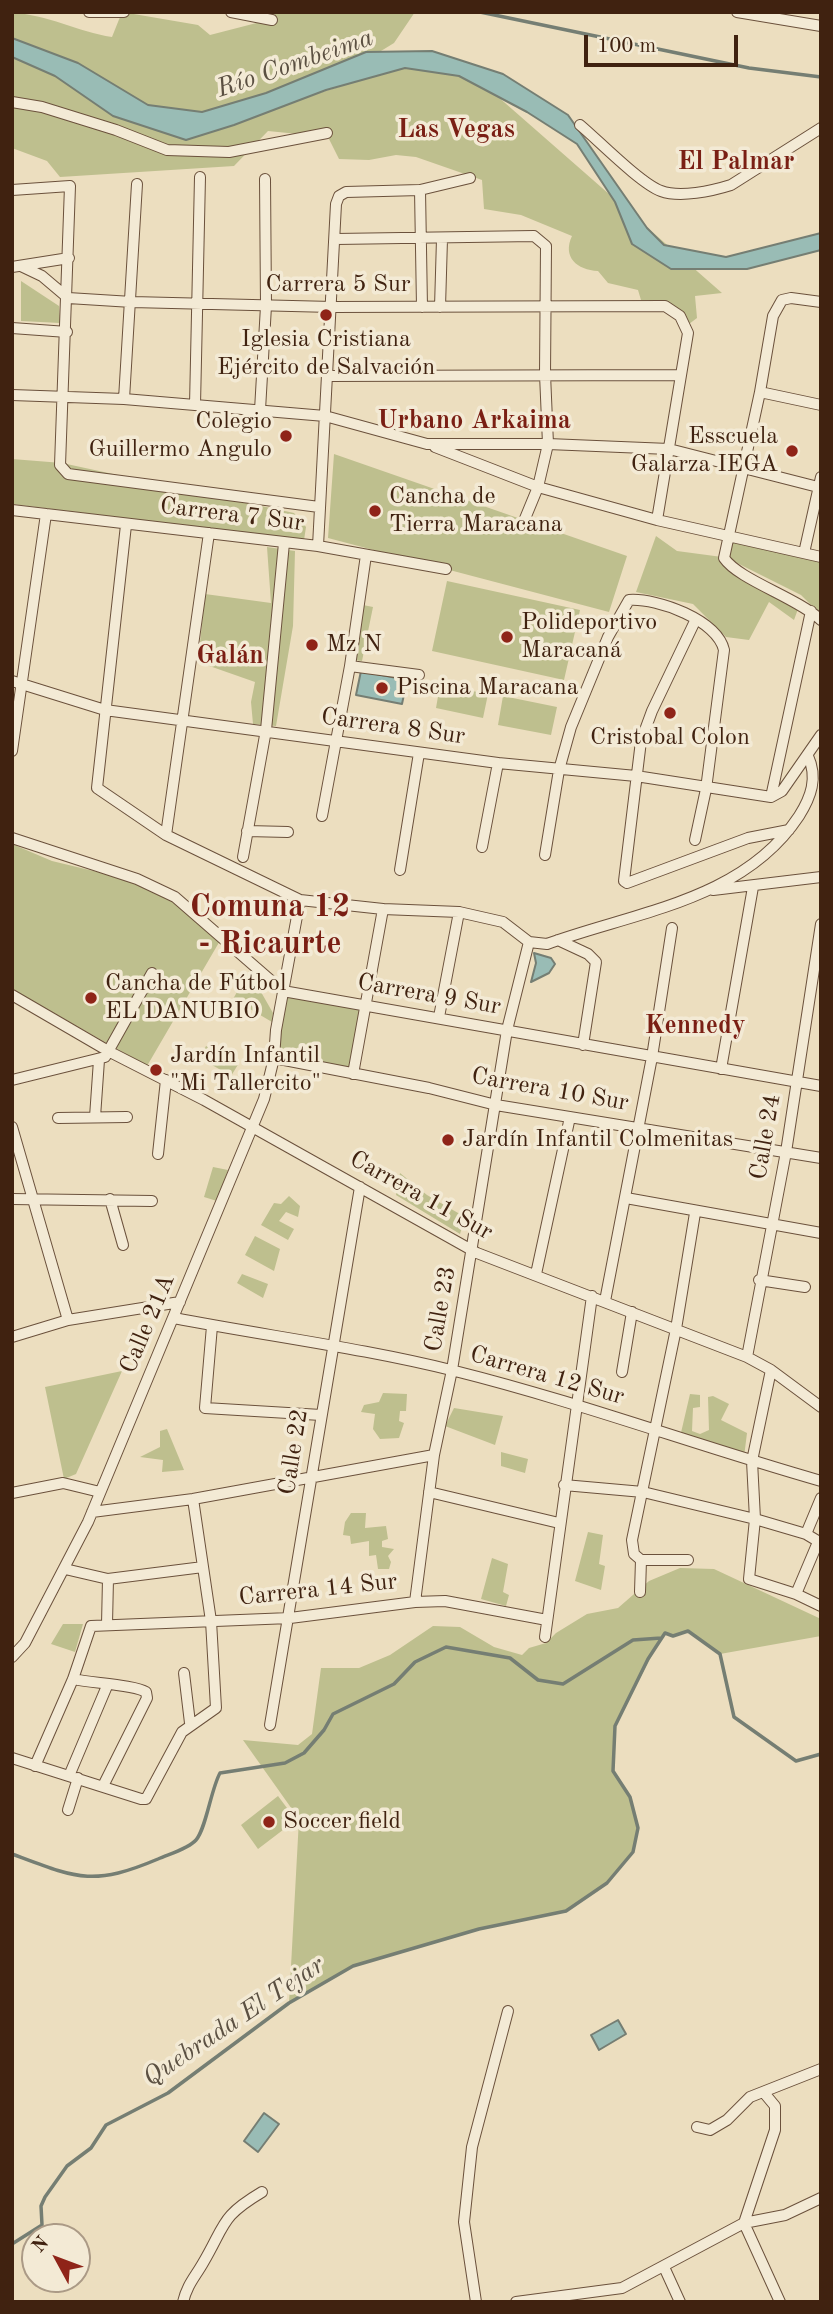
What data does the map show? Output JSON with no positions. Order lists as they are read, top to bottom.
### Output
{
  "streets": {
    "street": [
      "Carrera 5 Sur",
      "Carrera 7 Sur",
      "Carrera 8 Sur",
      "Carrera 9 Sur",
      "Carrera 10 Sur",
      "Calle 24",
      "Carrera 11 Sur",
      "Calle 23",
      "Calle 21A",
      "Carrera 12 Sur",
      "Calle 22",
      "Carrera 14 Sur"
    ]
  },
  "crossings": [
    ["Carrera 9 Sur", "Calle 24"],
    ["Carrera 9 Sur", "Calle 23"],
    ["Carrera 9 Sur", "Calle 21A"],
    ["Carrera 10 Sur", "Calle 24"],
    ["Carrera 10 Sur", "Calle 23"],
    ["Carrera 10 Sur", "Calle 21A"],
    ["Calle 24", "Carrera 11 Sur"],
    ["Carrera 11 Sur", "Calle 23"],
    ["Carrera 11 Sur", "Calle 21A"],
    ["Carrera 11 Sur", "Calle 22"],
    ["Calle 23", "Carrera 12 Sur"],
    ["Calle 23", "Carrera 14 Sur"],
    ["Calle 21A", "Carrera 12 Sur"],
    ["Carrera 12 Sur", "Calle 22"],
    ["Calle 22", "Carrera 14 Sur"]
  ],
  "districts": [
    "Las Vegas",
    "El Palmar",
    "Urbano Arkaima",
    "Galán",
    "Comuna 12 - Ricaurte",
    "Kennedy"
  ],
  "water": ["Río Combeima", "Quebrada El Tejar"],
  "places": [
    "Iglesia Cristiana Ejército de Salvación",
    "Colegio Guillermo Angulo",
    "Esscuela Galarza IEGA",
    "Cancha de Tierra Maracana",
    "Polideportivo Maracaná",
    "Mz N",
    "Piscina Maracana",
    "Cristobal Colon",
    "Cancha de Fútbol EL DANUBIO",
    "Jardín Infantil \"Mi Tallercito\"",
    "Jardín Infantil Colmenitas",
    "Soccer field"
  ],
  "scale_bar": "100 m",
  "north": "top left"
}
